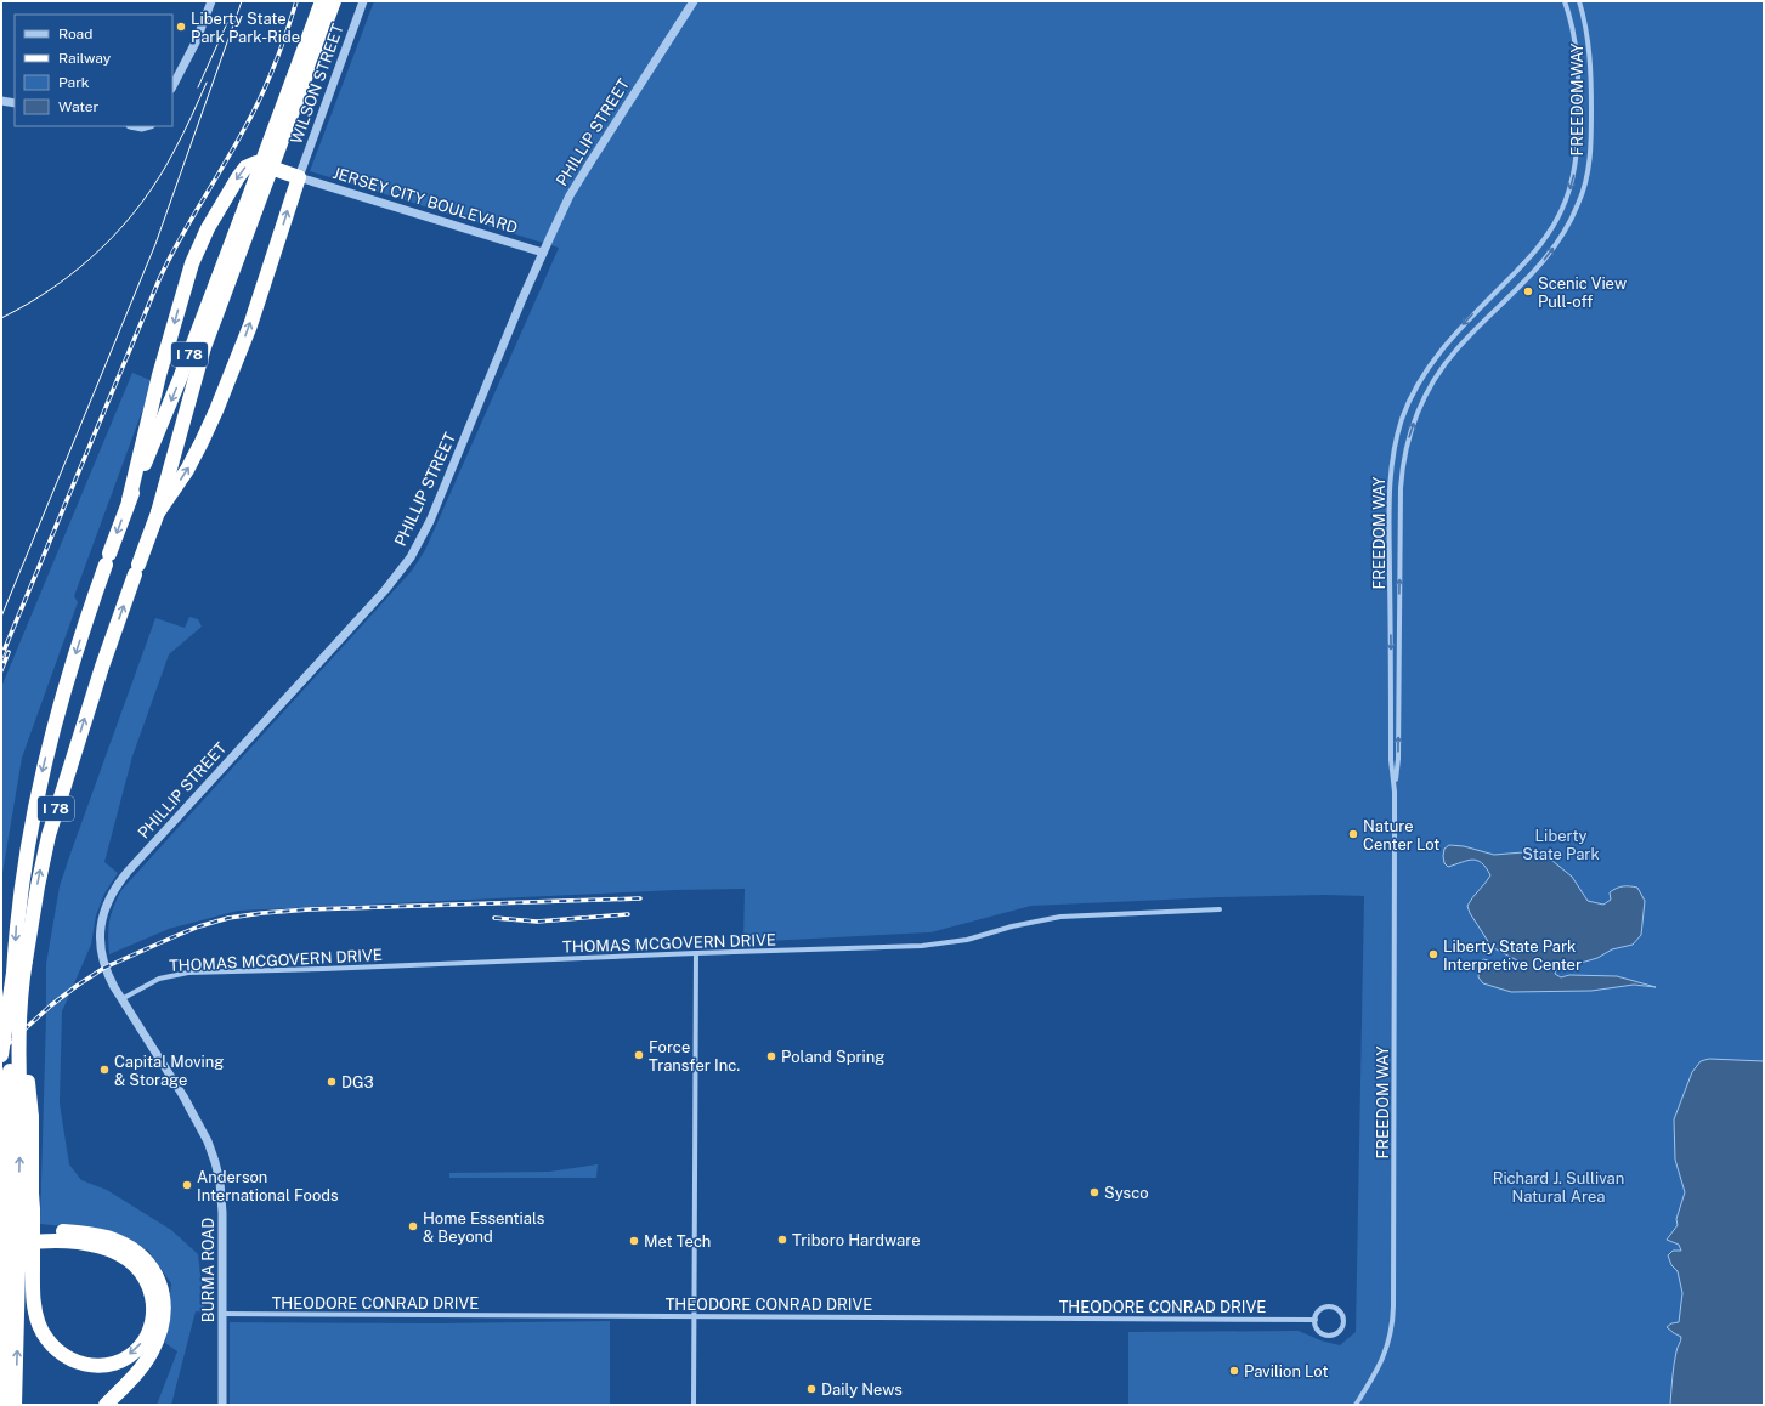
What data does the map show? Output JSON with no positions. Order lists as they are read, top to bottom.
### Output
{
  "streets": {
    "highway": ["I 78"],
    "street": [
      "WILSON STREET",
      "FREEDOM WAY",
      "PHILLIP STREET",
      "JERSEY CITY BOULEVARD",
      "THOMAS MCGOVERN DRIVE",
      "BURMA ROAD",
      "THEODORE CONRAD DRIVE"
    ]
  },
  "crossings": [
    ["WILSON STREET", "JERSEY CITY BOULEVARD"],
    ["PHILLIP STREET", "JERSEY CITY BOULEVARD"],
    ["PHILLIP STREET", "BURMA ROAD"],
    ["THOMAS MCGOVERN DRIVE", "BURMA ROAD"],
    ["BURMA ROAD", "THEODORE CONRAD DRIVE"]
  ],
  "parks": ["Liberty State Park", "Richard J. Sullivan Natural Area"],
  "places": [
    "Liberty State Park Park-Ride",
    "Scenic View Pull-off",
    "Nature Center Lot",
    "Liberty State Park Interpretive Center",
    "Force Transfer Inc.",
    "Poland Spring",
    "Capital Moving & Storage",
    "DG3",
    "Anderson International Foods",
    "Sysco",
    "Home Essentials & Beyond",
    "Triboro Hardware",
    "Met Tech",
    "Pavilion Lot",
    "Daily News"
  ],
  "legend": [
    "Road",
    "Railway",
    "Park",
    "Water"
  ]
}
